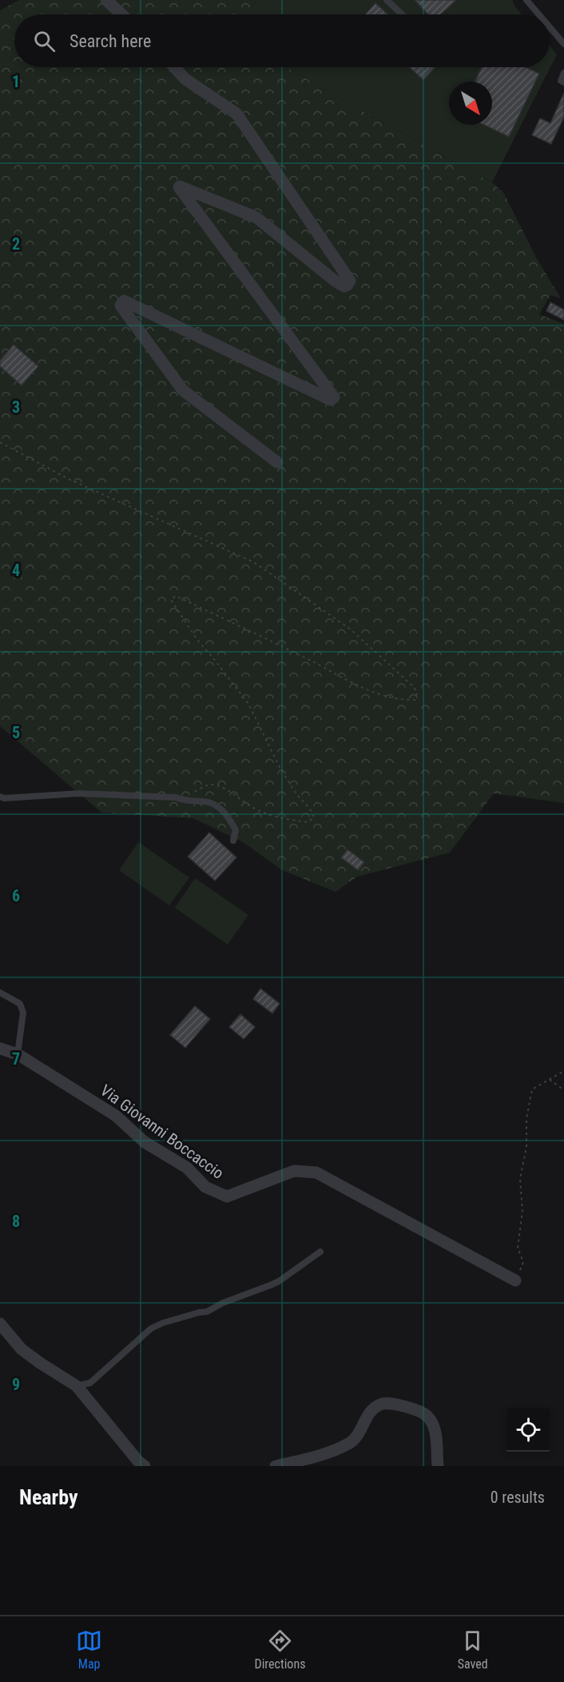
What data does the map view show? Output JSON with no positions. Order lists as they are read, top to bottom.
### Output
{
  "streets": {
    "street": ["Via Giovanni Boccaccio"]
  },
  "north": "bottom right",
  "page": {
    "search": "Search here",
    "heading": ["Nearby", "0 results"],
    "nav": ["Map", "Directions", "Saved"]
  },
  "grid": {
    "rows": [
      "1",
      "2",
      "3",
      "4",
      "5",
      "6",
      "7",
      "8",
      "9"
    ]
  }
}
